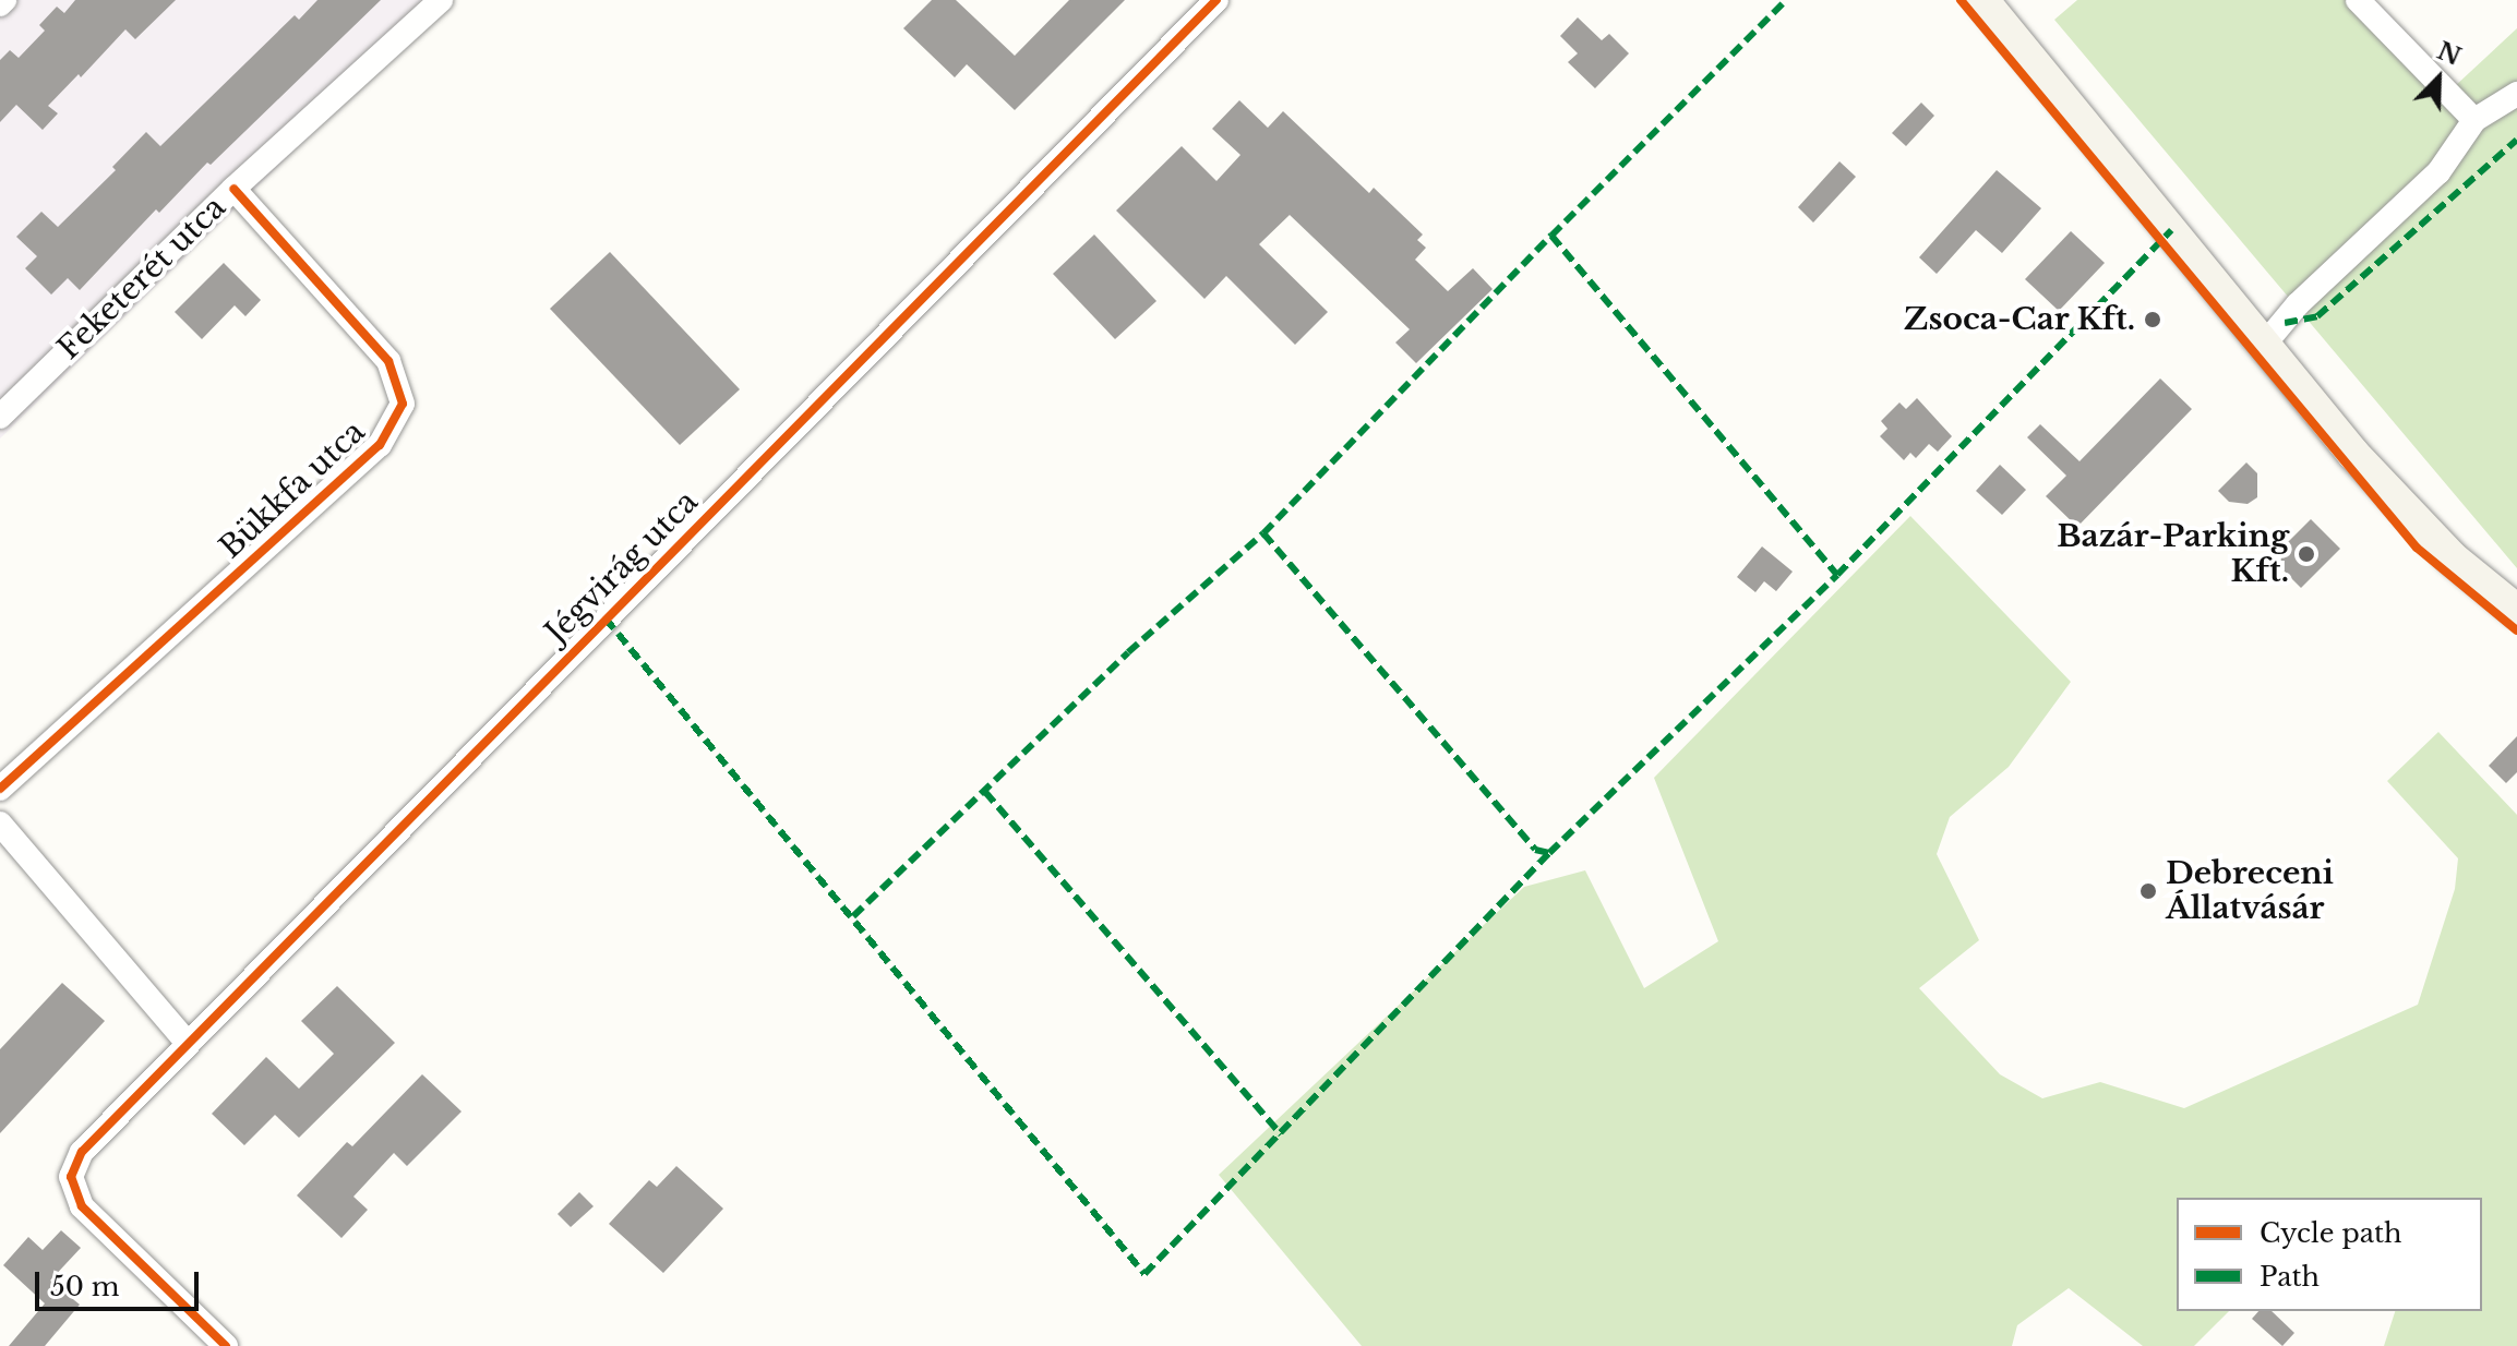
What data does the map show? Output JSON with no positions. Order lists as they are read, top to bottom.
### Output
{
  "streets": {
    "street": ["Feketerét utca", "Bükkfa utca", "Jégvirág utca"]
  },
  "crossings": [
    ["Feketerét utca", "Bükkfa utca"]
  ],
  "places": ["Zsoca-Car Kft.", "Bazár-Parking Kft.", "Debreceni Állatvásár"],
  "legend": ["Cycle path", "Path"],
  "scale_bar": "50 m",
  "north": "top right"
}
